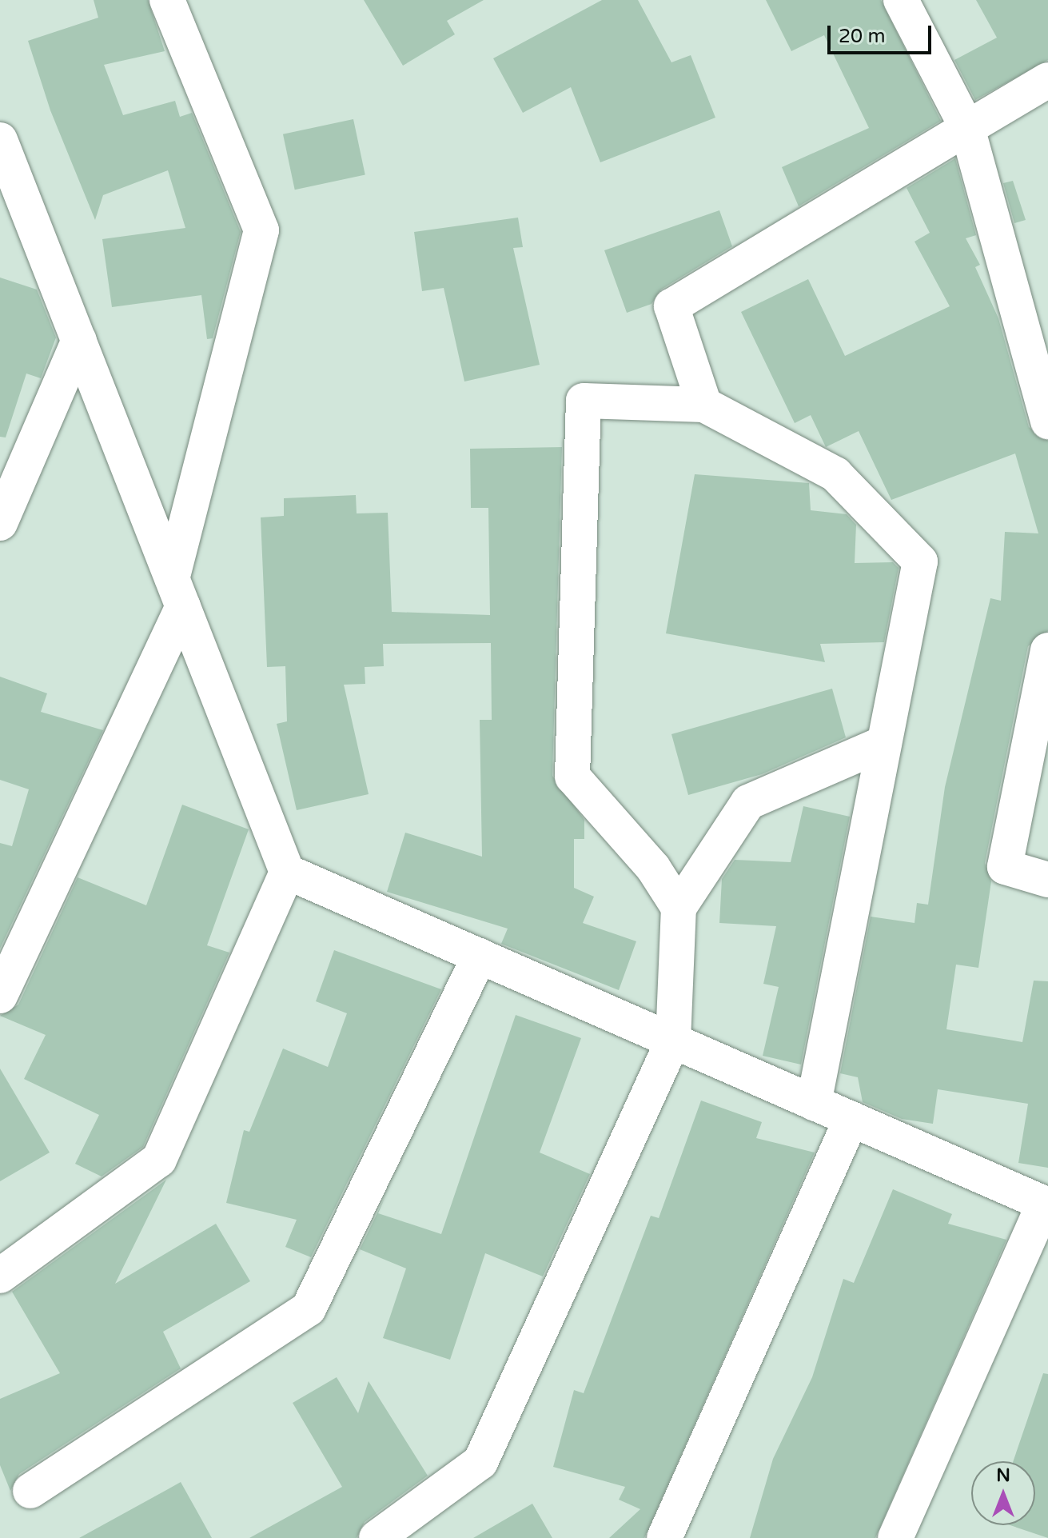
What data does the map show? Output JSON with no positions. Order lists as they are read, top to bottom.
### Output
{
  "scale_bar": "20 m",
  "north": "top"
}
